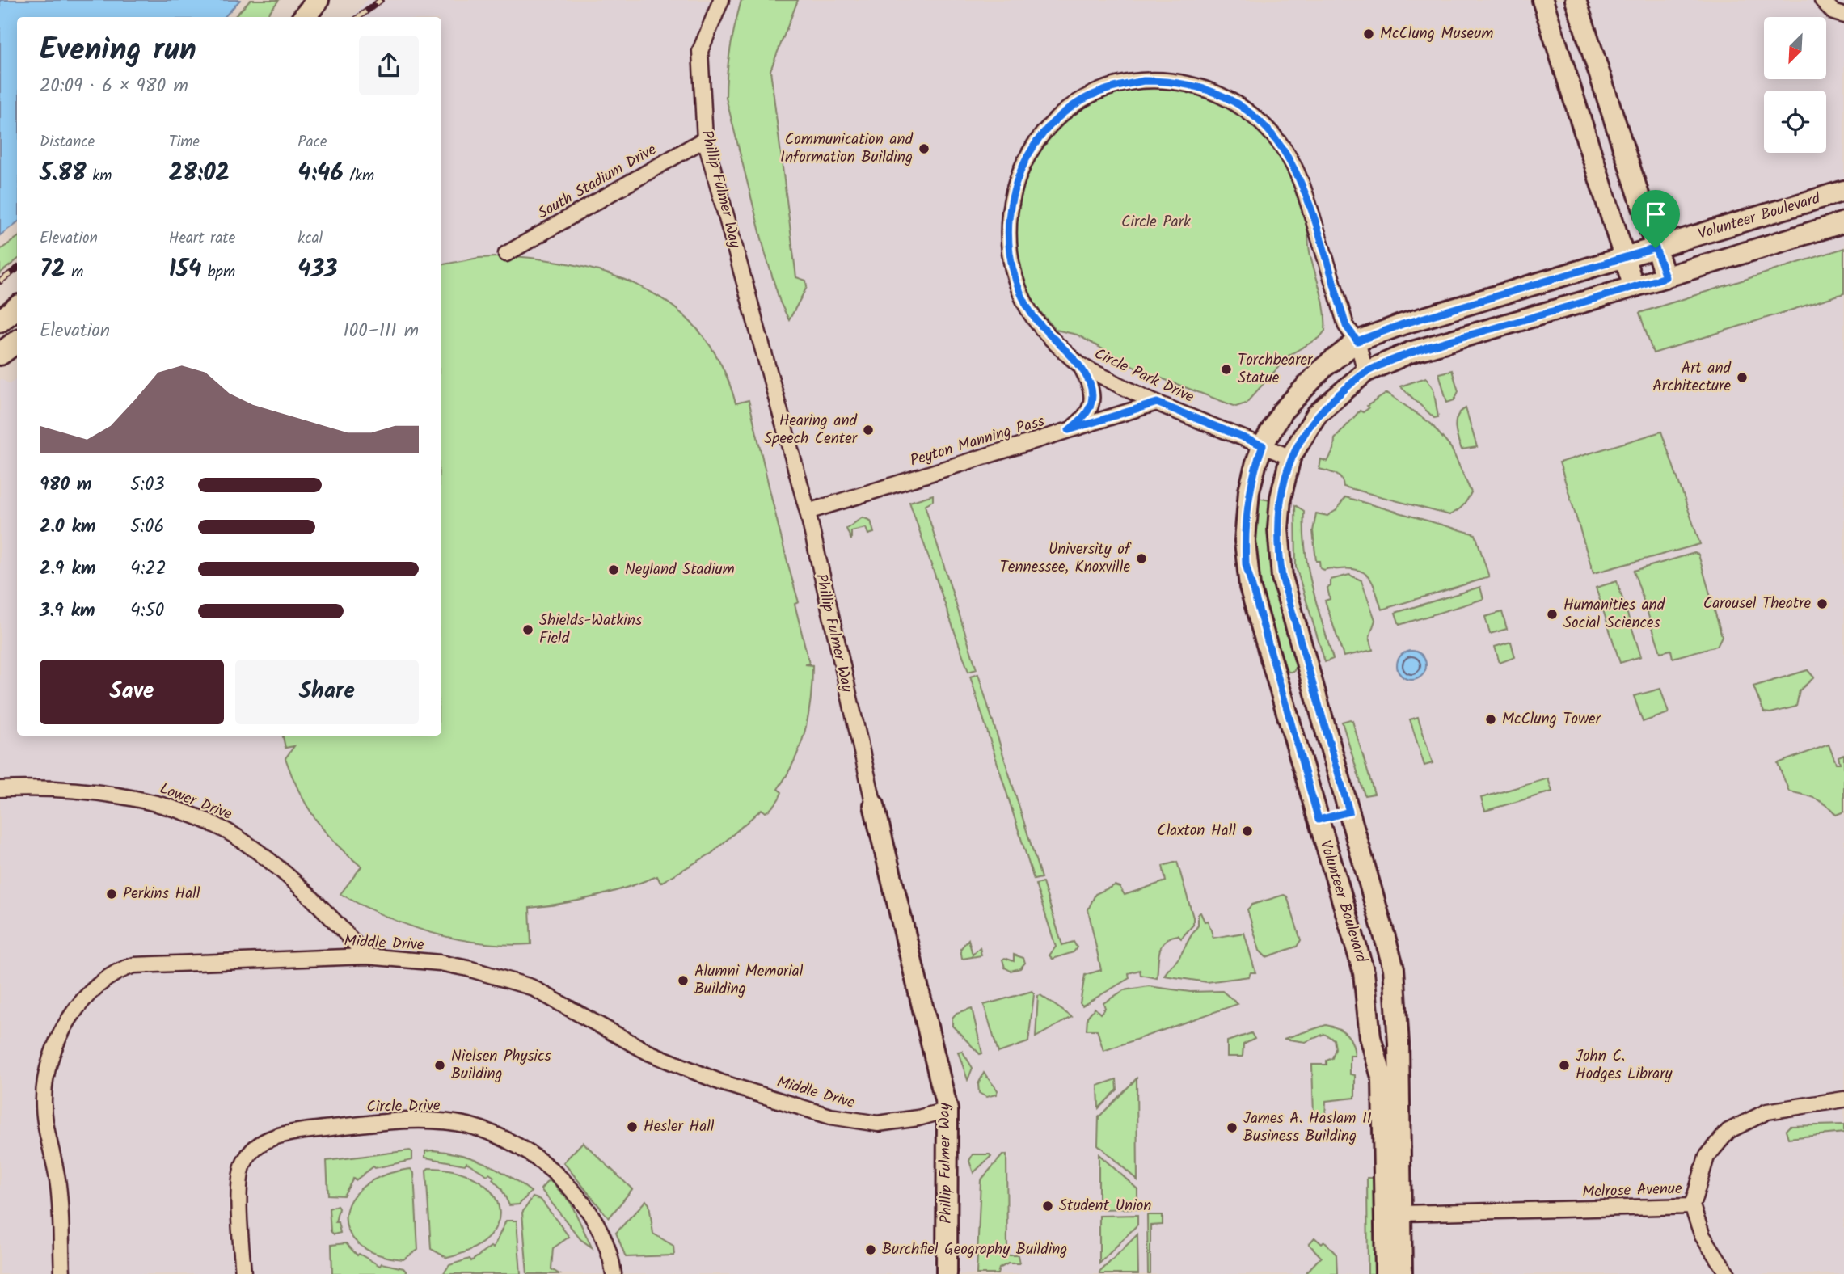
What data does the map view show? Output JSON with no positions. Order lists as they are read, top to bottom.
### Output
{
  "streets": {
    "street": [
      "South Stadium Drive",
      "Phillip Fulmer Way",
      "Volunteer Boulevard",
      "Circle Park Drive",
      "Peyton Manning Pass",
      "Lower Drive",
      "Middle Drive",
      "Circle Drive",
      "Melrose Avenue"
    ]
  },
  "crossings": [
    ["South Stadium Drive", "Phillip Fulmer Way"],
    ["Phillip Fulmer Way", "Peyton Manning Pass"],
    ["Phillip Fulmer Way", "Middle Drive"],
    ["Volunteer Boulevard", "Circle Park Drive"],
    ["Volunteer Boulevard", "Melrose Avenue"],
    ["Circle Park Drive", "Peyton Manning Pass"],
    ["Lower Drive", "Middle Drive"]
  ],
  "parks": ["Circle Park"],
  "places": [
    "McClung Museum",
    "Communication and Information Building",
    "Torchbearer Statue",
    "Art and Architecture",
    "Hearing and Speech Center",
    "University of Tennessee, Knoxville",
    "Neyland Stadium",
    "Carousel Theatre",
    "Humanities and Social Sciences",
    "Shields-Watkins Field",
    "McClung Tower",
    "Claxton Hall",
    "Perkins Hall",
    "Alumni Memorial Building",
    "Nielsen Physics Building",
    "John C. Hodges Library",
    "Hesler Hall",
    "James A. Haslam II Business Building",
    "Student Union",
    "Burchfiel Geography Building"
  ],
  "north": "bottom left",
  "page": {
    "heading": ["Evening run", "20:09 · 6 × 980 m"],
    "stats": [
      ["Distance", "5.88 km"],
      ["Time", "28:02"],
      ["Pace", "4:46 /km"],
      ["Elevation", "72 m"],
      ["Heart rate", "154 bpm"],
      ["kcal", "433"]
    ],
    "chart": ["Elevation", "100–111 m"],
    "list": [
      {
        "name": "980 m",
        "note": "5:03"
      },
      {
        "name": "2.0 km",
        "note": "5:06"
      },
      {
        "name": "2.9 km",
        "note": "4:22"
      },
      {
        "name": "3.9 km",
        "note": "4:50"
      }
    ],
    "buttons": ["Save", "Share"]
  }
}
